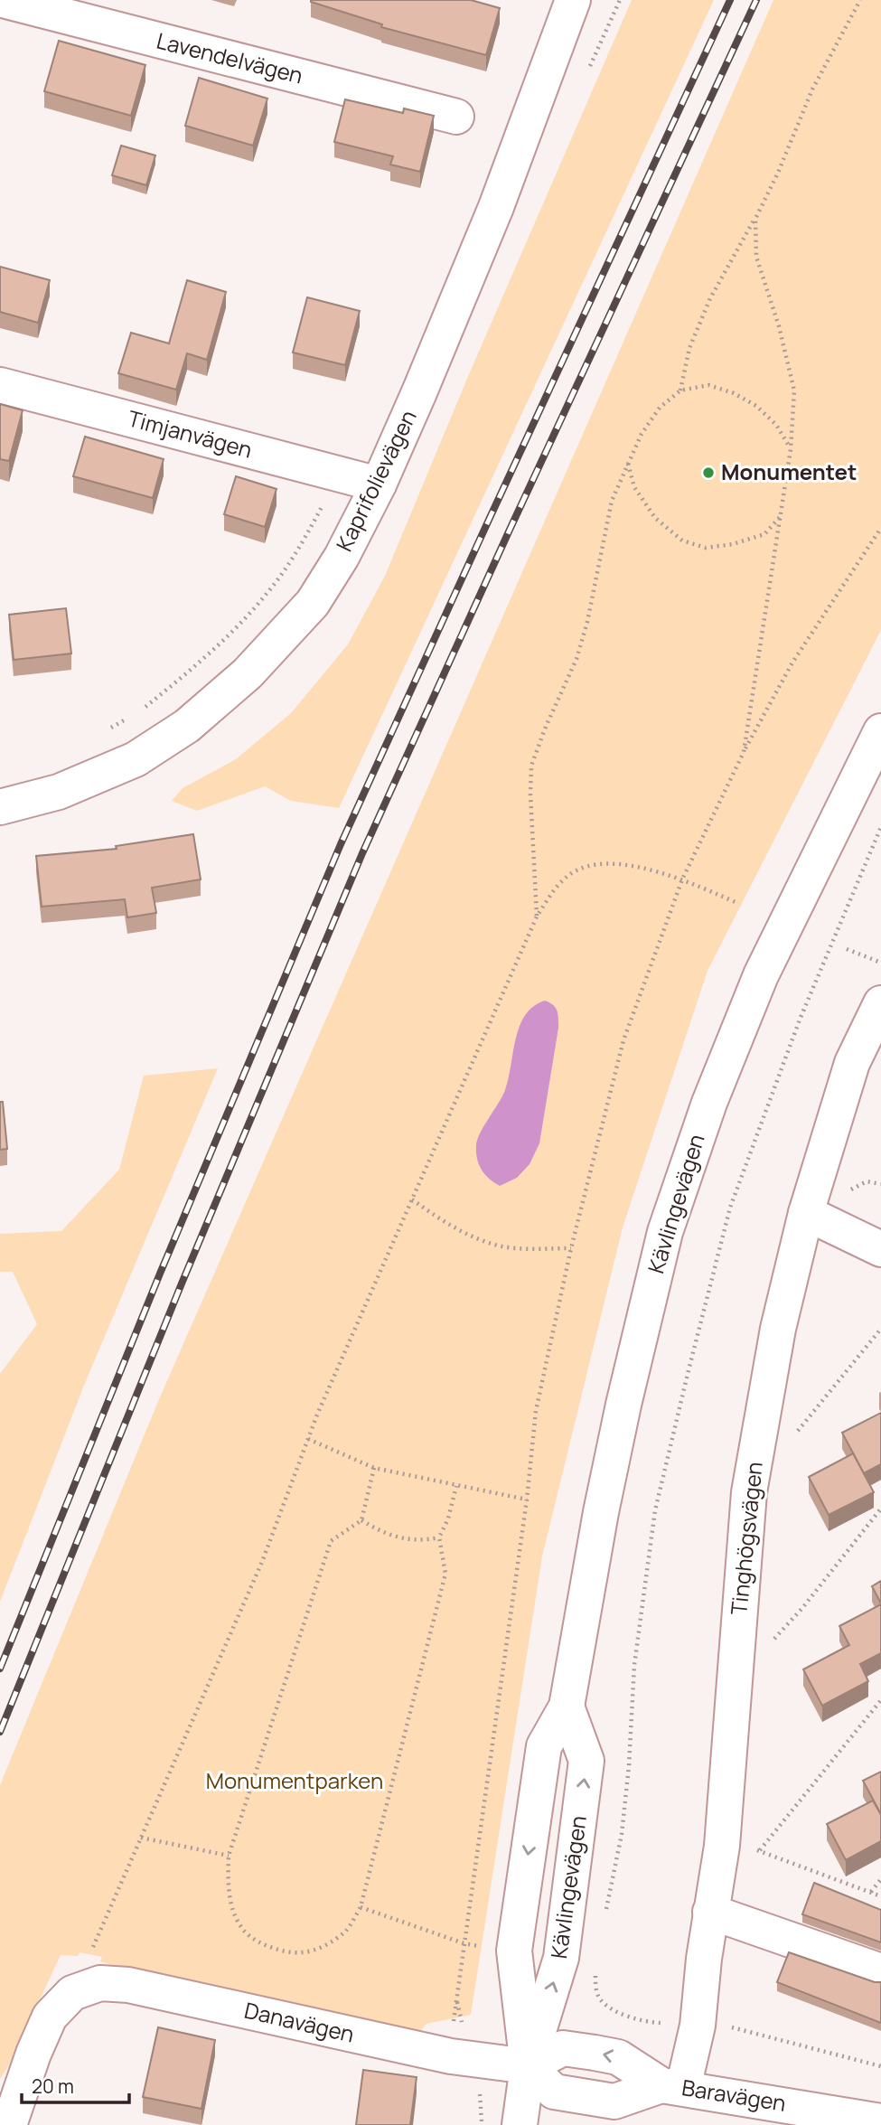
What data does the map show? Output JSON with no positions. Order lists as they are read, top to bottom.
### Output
{
  "streets": {
    "street": [
      "Lavendelvägen",
      "Timjanvägen",
      "Kaprifolievägen",
      "Kävlingevägen",
      "Tinghögsvägen",
      "Danavägen",
      "Baravägen"
    ]
  },
  "crossings": [
    ["Timjanvägen", "Kaprifolievägen"],
    ["Kävlingevägen", "Danavägen"],
    ["Kävlingevägen", "Baravägen"],
    ["Tinghögsvägen", "Baravägen"],
    ["Danavägen", "Baravägen"]
  ],
  "parks": ["Monumentparken"],
  "places": ["Monumentet"],
  "scale_bar": "20 m"
}
